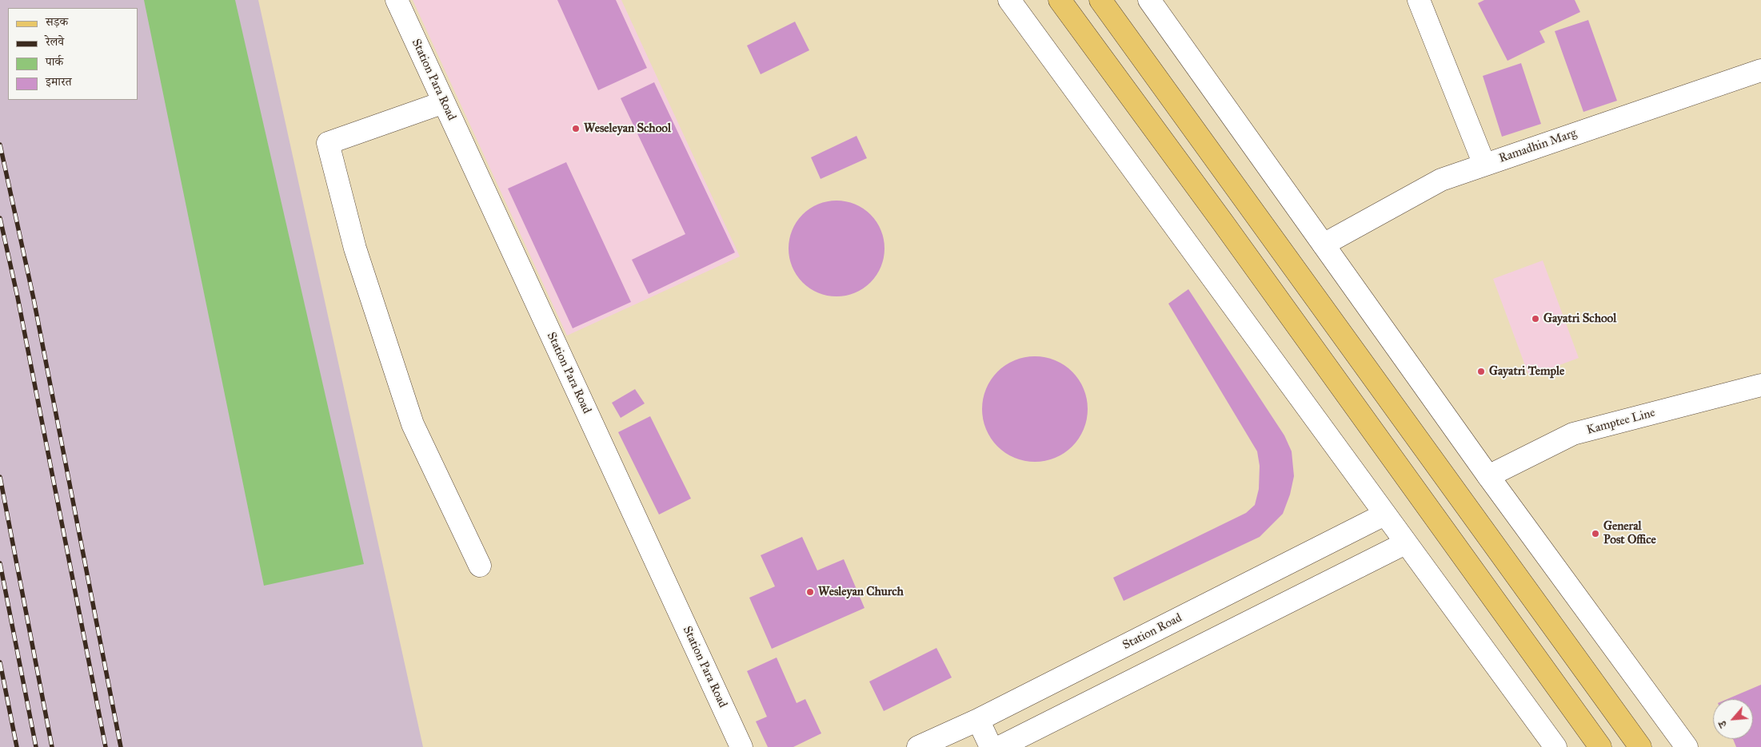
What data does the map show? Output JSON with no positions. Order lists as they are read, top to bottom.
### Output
{
  "streets": {
    "street": [
      "Station Para Road",
      "Ramadhin Marg",
      "Kamptee Line",
      "Station Road"
    ]
  },
  "places": [
    "Weseleyan School",
    "Gayatri School",
    "Gayatri Temple",
    "General Post Office",
    "Wesleyan Church"
  ],
  "legend": [
    "सड़क",
    "रेलवे",
    "पार्क",
    "इमारत"
  ],
  "north": "bottom left"
}
